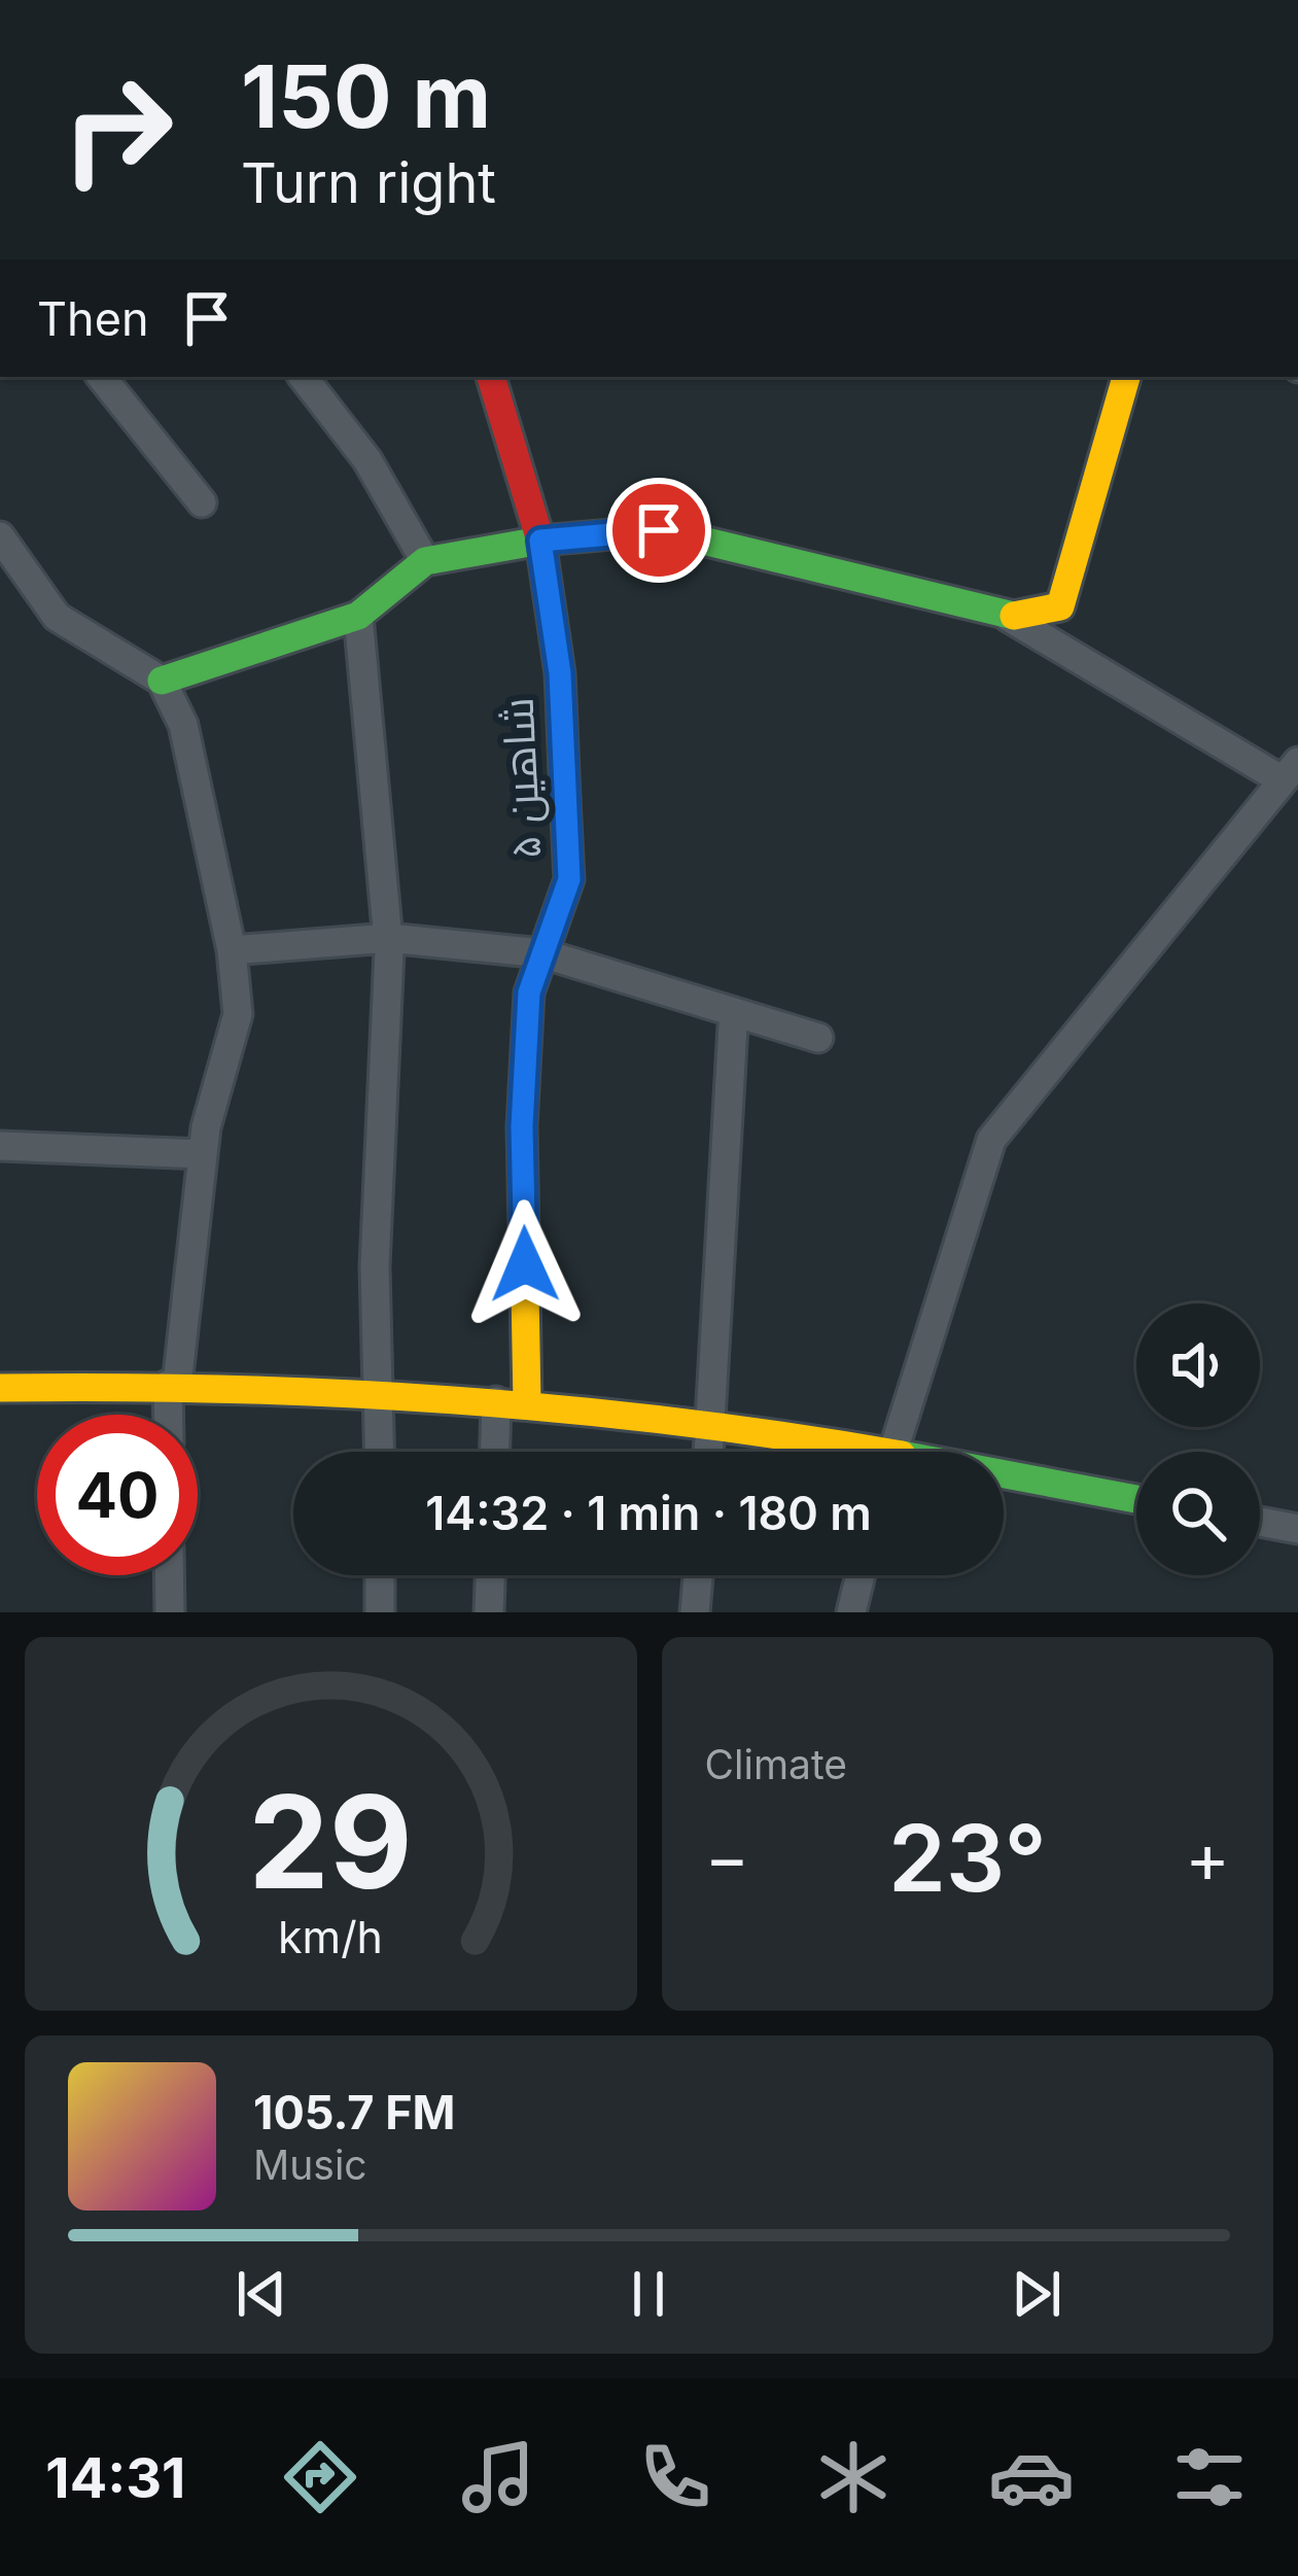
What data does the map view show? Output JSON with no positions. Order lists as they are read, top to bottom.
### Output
{
  "streets": {
    "street": ["شاهین ۵"]
  },
  "page": {
    "turn": ["150 m", "Turn right"],
    "then": "Then",
    "limit": "40",
    "trip": "14:32 · 1 min · 180 m",
    "tile": "Climate",
    "heat": ["−", "23°", "+"],
    "song": ["105.7 FM", "Music"],
    "tabs": "14:31",
    "gauge": ["29", "km/h"]
  }
}
